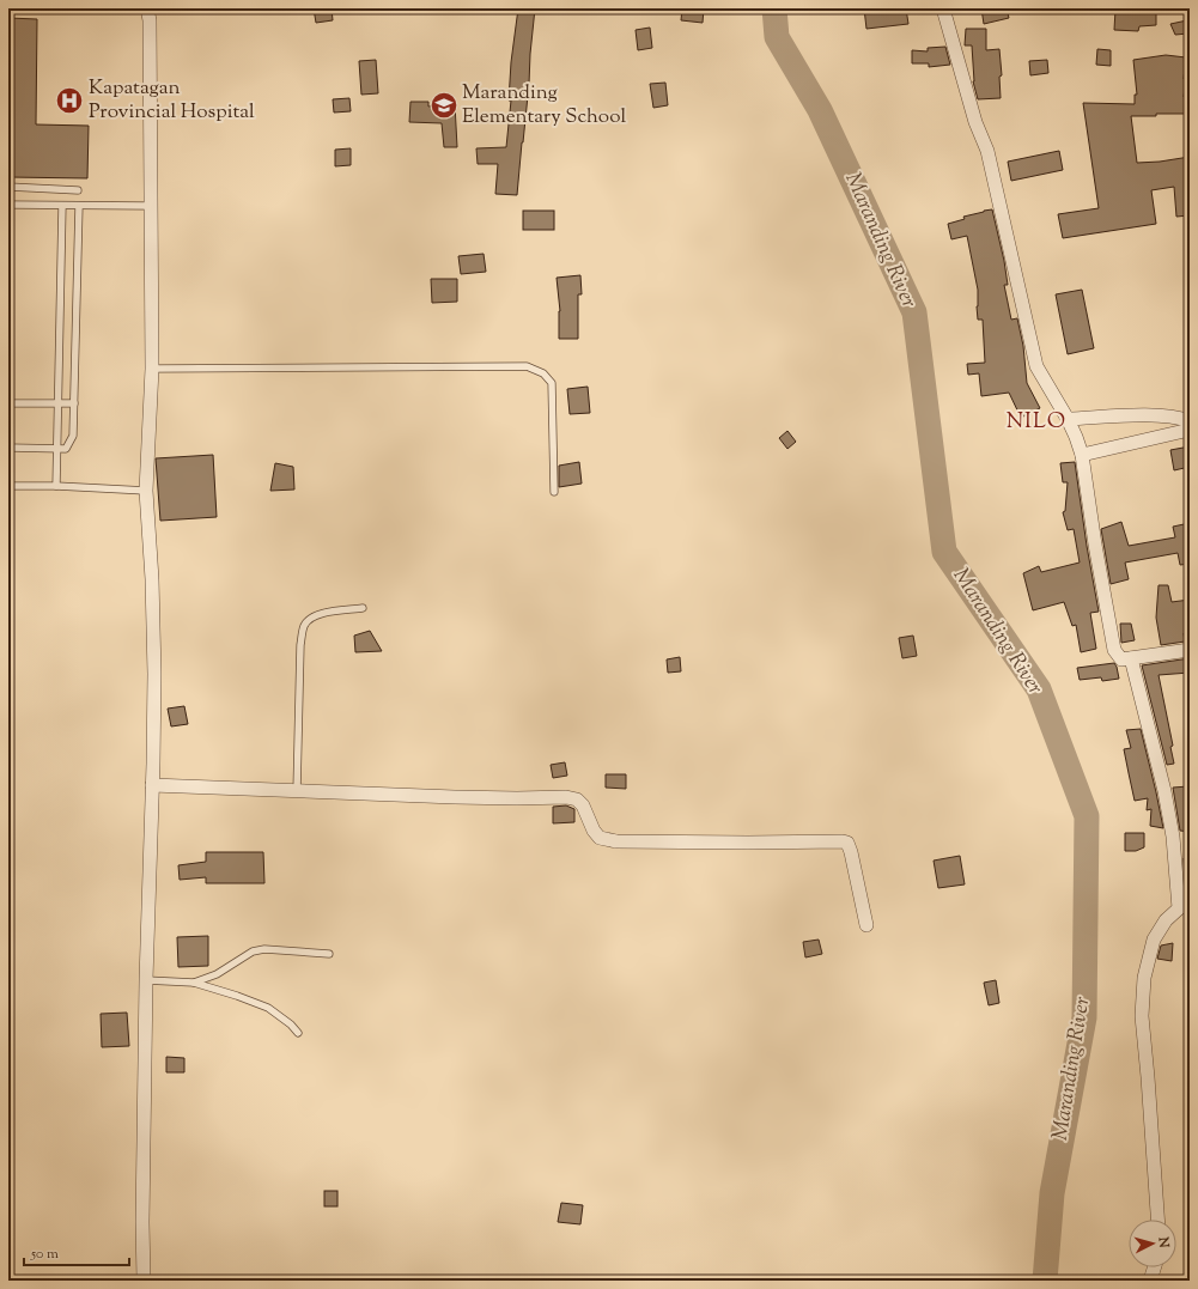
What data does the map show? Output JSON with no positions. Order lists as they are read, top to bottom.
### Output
{
  "districts": ["NILO"],
  "water": ["Maranding River"],
  "places": {
    "hospital": ["Kapatagan Provincial Hospital"],
    "school or university": ["Maranding Elementary School"]
  },
  "scale_bar": "50 m",
  "north": "right"
}
